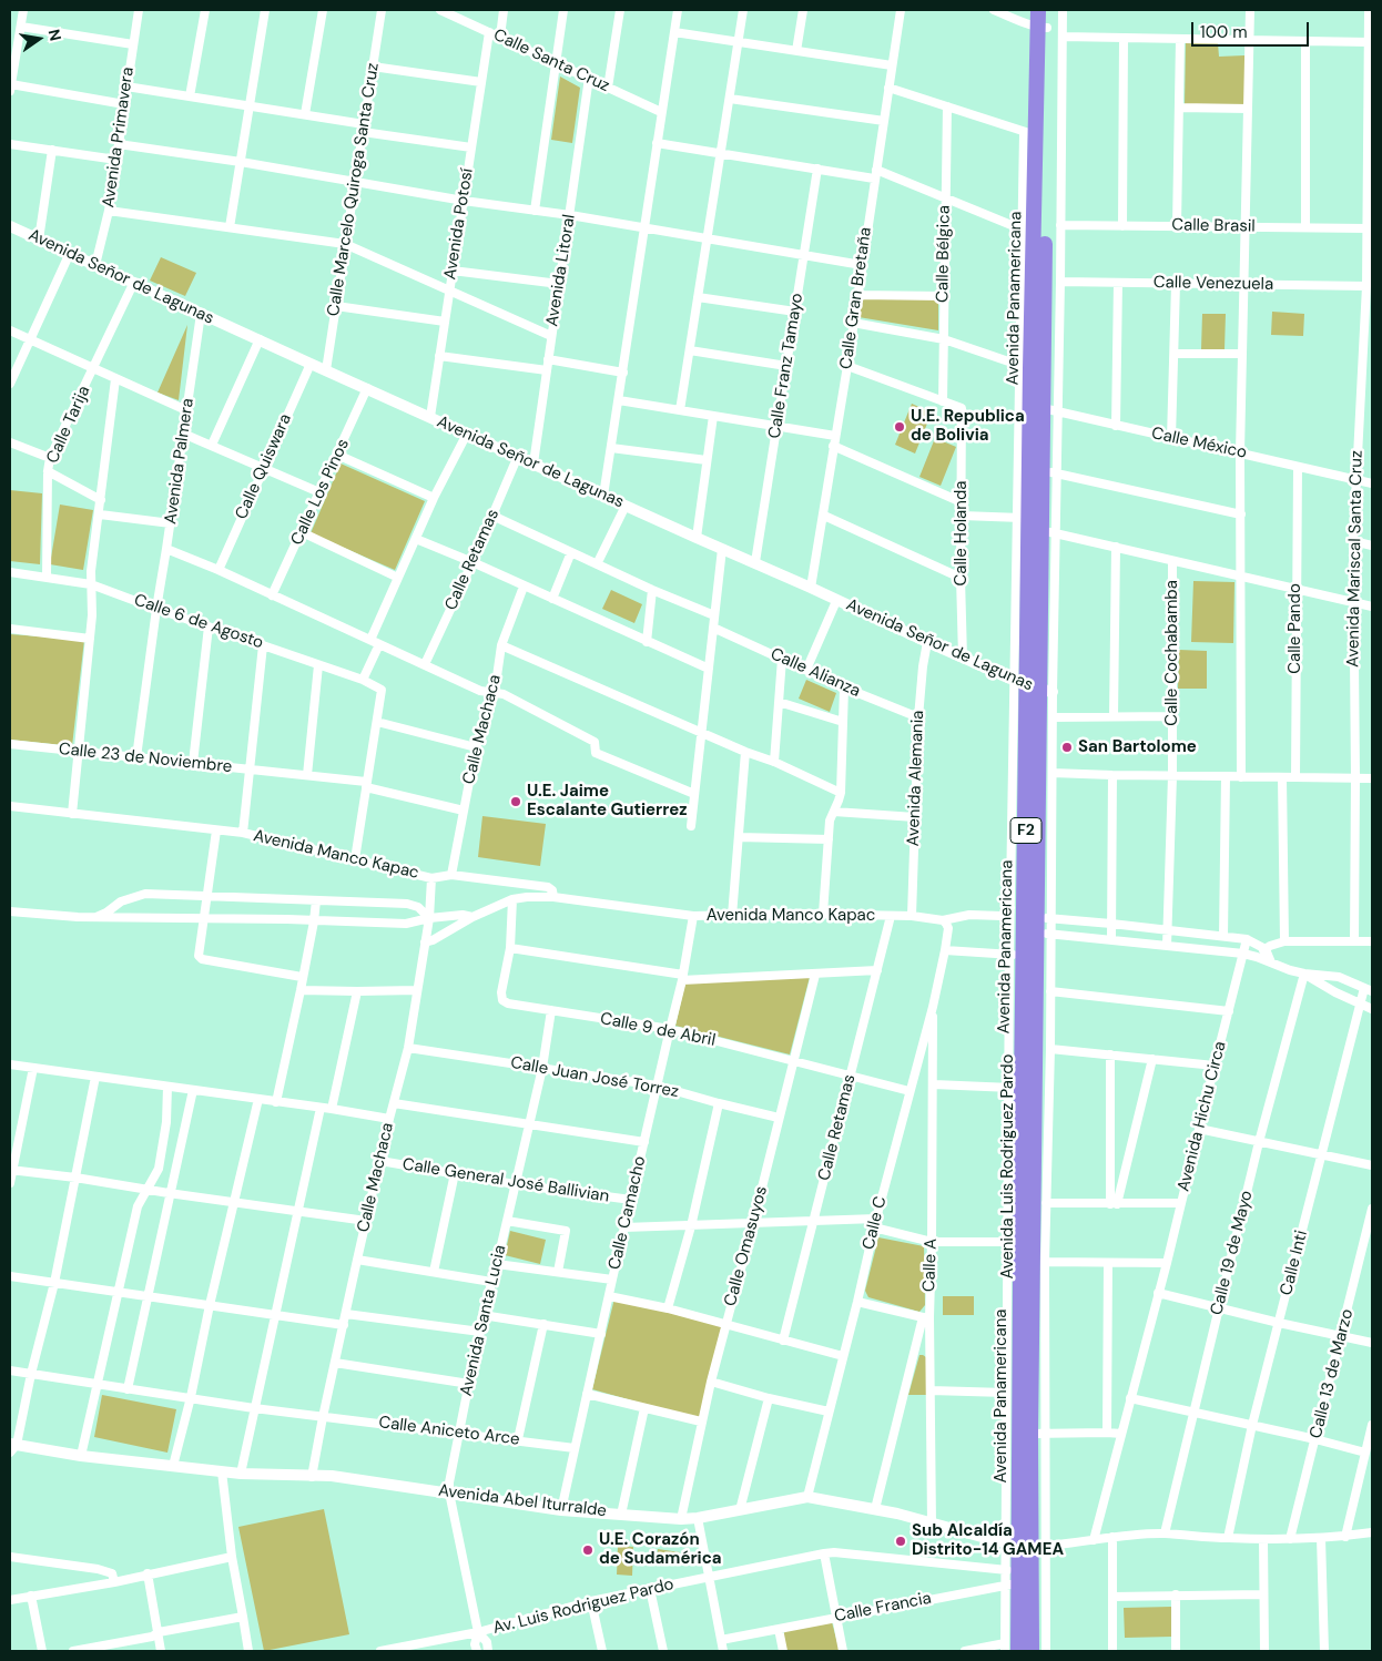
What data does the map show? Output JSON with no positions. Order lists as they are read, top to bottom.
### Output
{
  "streets": {
    "highway": ["Avenida Panamericana", "F2"],
    "street": [
      "Calle Santa Cruz",
      "Avenida Primavera",
      "Calle Marcelo Quiroga Santa Cruz",
      "Avenida Potosí",
      "Calle Brasil",
      "Calle Bélgica",
      "Avenida Litoral",
      "Avenida Señor de Lagunas",
      "Calle Venezuela",
      "Calle Gran Bretaña",
      "Calle Franz Tamayo",
      "Calle Tarija",
      "Calle México",
      "Avenida Palmera",
      "Calle Quiswara",
      "Calle Los Pinos",
      "Calle Holanda",
      "Avenida Mariscal Santa Cruz",
      "Calle Retamas",
      "Calle 6 de Agosto",
      "Calle Pando",
      "Calle Cochabamba",
      "Calle Alianza",
      "Calle Machaca",
      "Calle 23 de Noviembre",
      "Avenida Alemania",
      "Avenida Manco Kapac",
      "Calle 9 de Abril",
      "Calle Juan José Torrez",
      "Avenida Hichu Circa",
      "Avenida Luis Rodriguez Pardo",
      "Calle General José Ballivian",
      "Calle Camacho",
      "Calle C",
      "Calle Omasuyos",
      "Calle 19 de Mayo",
      "Calle Inti",
      "Calle A",
      "Avenida Santa Lucia",
      "Calle 13 de Marzo",
      "Calle Aniceto Arce",
      "Avenida Abel Iturralde",
      "Av. Luis Rodriguez Pardo",
      "Calle Francia"
    ]
  },
  "crossings": [
    ["Calle Santa Cruz", "Avenida Potosí"],
    ["Calle Santa Cruz", "Avenida Litoral"],
    ["Avenida Primavera", "Avenida Señor de Lagunas"],
    ["Calle Marcelo Quiroga Santa Cruz", "Avenida Señor de Lagunas"],
    ["Avenida Potosí", "Avenida Señor de Lagunas"],
    ["Calle Brasil", "Avenida Panamericana"],
    ["Calle Brasil", "Avenida Mariscal Santa Cruz"],
    ["Calle Bélgica", "Calle Holanda"],
    ["Avenida Litoral", "Avenida Señor de Lagunas"],
    ["Avenida Señor de Lagunas", "Calle Gran Bretaña"],
    ["Avenida Señor de Lagunas", "Avenida Panamericana"],
    ["Avenida Señor de Lagunas", "Calle Franz Tamayo"],
    ["Avenida Señor de Lagunas", "Calle Tarija"],
    ["Avenida Señor de Lagunas", "Avenida Palmera"],
    ["Avenida Señor de Lagunas", "Calle Quiswara"],
    ["Avenida Señor de Lagunas", "Calle Los Pinos"],
    ["Avenida Señor de Lagunas", "Calle Holanda"],
    ["Avenida Señor de Lagunas", "Calle Retamas"],
    ["Avenida Señor de Lagunas", "Avenida Alemania"],
    ["Calle Venezuela", "Avenida Panamericana"],
    ["Calle Venezuela", "Avenida Mariscal Santa Cruz"],
    ["Avenida Panamericana", "Calle México"],
    ["Avenida Panamericana", "Avenida Manco Kapac"],
    ["Avenida Panamericana", "Avenida Luis Rodriguez Pardo"],
    ["Avenida Panamericana", "Avenida Abel Iturralde"],
    ["Avenida Panamericana", "Av. Luis Rodriguez Pardo"],
    ["Avenida Panamericana", "Calle Francia"],
    ["Calle Tarija", "Calle 6 de Agosto"],
    ["Calle México", "Avenida Mariscal Santa Cruz"],
    ["Calle México", "Calle Pando"],
    ["Avenida Palmera", "Calle 6 de Agosto"],
    ["Avenida Palmera", "Calle 23 de Noviembre"],
    ["Calle Retamas", "Avenida Manco Kapac"],
    ["Calle Retamas", "Calle 9 de Abril"],
    ["Calle Alianza", "Avenida Alemania"],
    ["Calle Machaca", "Avenida Manco Kapac"],
    ["Calle Machaca", "Calle Juan José Torrez"],
    ["Calle Machaca", "Calle General José Ballivian"],
    ["Calle Machaca", "Calle Aniceto Arce"],
    ["Calle Machaca", "Avenida Abel Iturralde"],
    ["Calle 23 de Noviembre", "Avenida Manco Kapac"],
    ["Avenida Alemania", "Avenida Manco Kapac"],
    ["Avenida Manco Kapac", "Calle Camacho"],
    ["Calle 9 de Abril", "Calle Camacho"],
    ["Calle 9 de Abril", "Calle C"],
    ["Calle 9 de Abril", "Calle Omasuyos"],
    ["Calle 9 de Abril", "Avenida Santa Lucia"],
    ["Calle Juan José Torrez", "Calle Camacho"],
    ["Calle Juan José Torrez", "Calle Omasuyos"],
    ["Calle Juan José Torrez", "Avenida Santa Lucia"],
    ["Avenida Luis Rodriguez Pardo", "Avenida Abel Iturralde"],
    ["Calle General José Ballivian", "Calle Camacho"],
    ["Calle General José Ballivian", "Avenida Santa Lucia"],
    ["Calle Camacho", "Calle Aniceto Arce"],
    ["Calle Camacho", "Avenida Abel Iturralde"],
    ["Calle C", "Calle A"],
    ["Calle C", "Avenida Abel Iturralde"],
    ["Calle Omasuyos", "Avenida Abel Iturralde"],
    ["Calle A", "Avenida Abel Iturralde"],
    ["Avenida Santa Lucia", "Calle Aniceto Arce"],
    ["Avenida Santa Lucia", "Avenida Abel Iturralde"],
    ["Avenida Santa Lucia", "Av. Luis Rodriguez Pardo"],
    ["Av. Luis Rodriguez Pardo", "Calle Francia"]
  ],
  "places": [
    "U.E. Republica de Bolivia",
    "San Bartolome",
    "U.E. Jaime Escalante Gutierrez",
    "Sub Alcaldía Distrito-14 GAMEA",
    "U.E. Corazón de Sudamérica"
  ],
  "scale_bar": "100 m",
  "north": "right"
}
